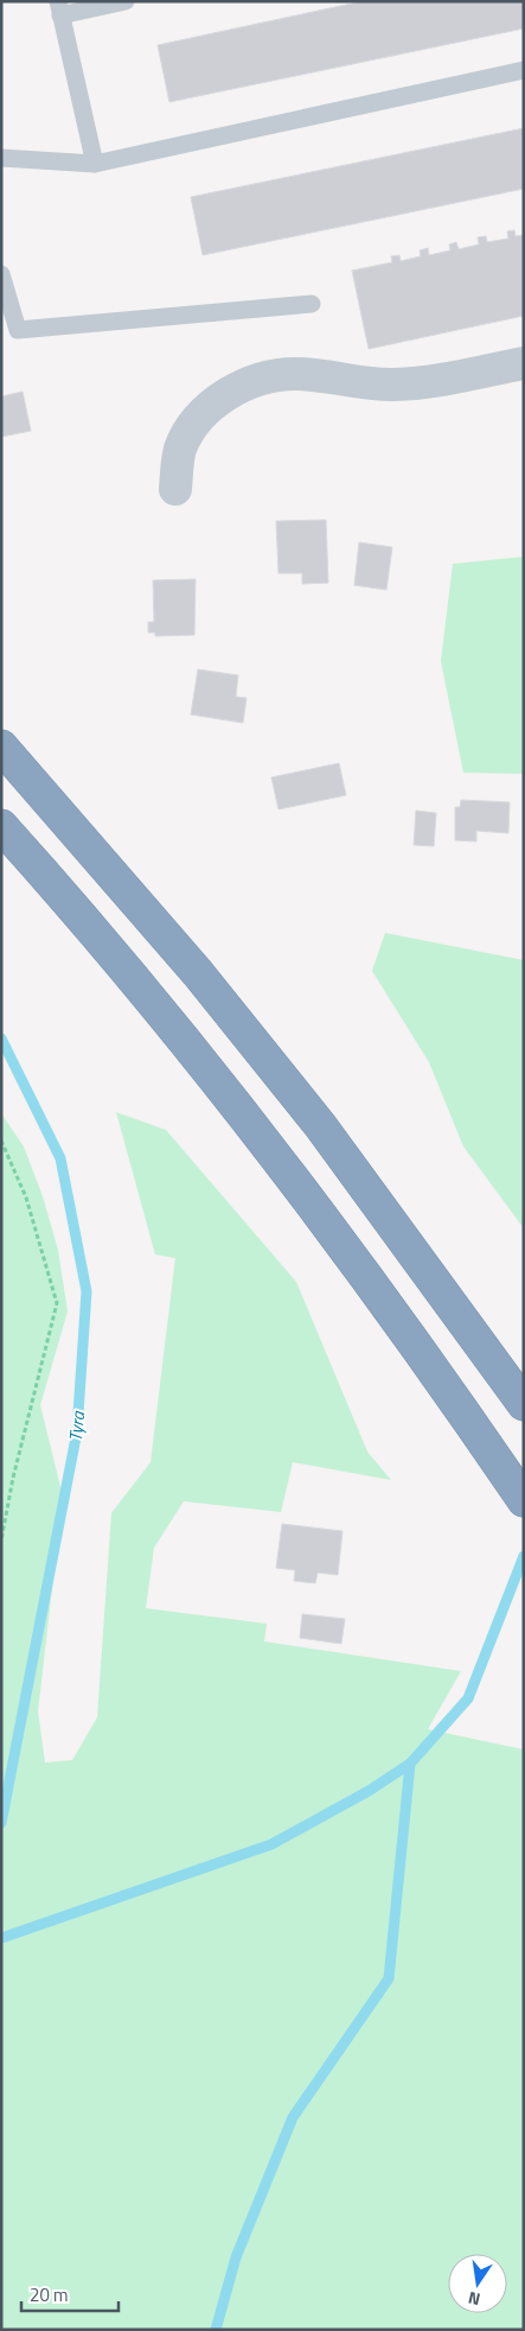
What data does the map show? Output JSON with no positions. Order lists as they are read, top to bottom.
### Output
{
  "water": ["Tyra"],
  "scale_bar": "20 m",
  "north": "bottom"
}
